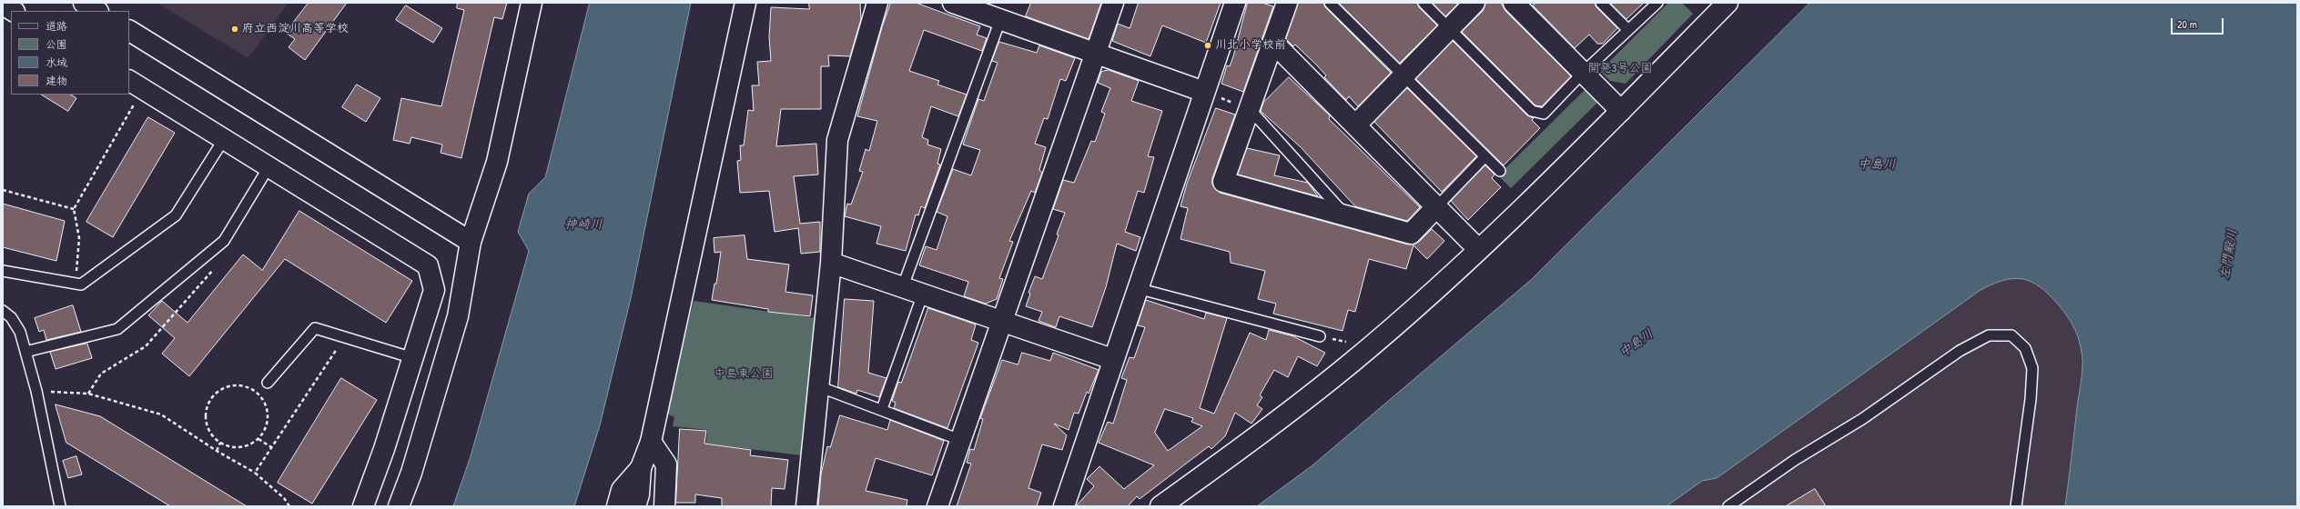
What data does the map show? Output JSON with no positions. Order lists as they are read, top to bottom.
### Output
{
  "water": ["中島川", "神崎川", "左門殿川"],
  "parks": ["開発3号公園", "中島東公園"],
  "places": ["府立西淀川高等学校", "川北小学校前"],
  "legend": [
    "道路",
    "公園",
    "水域",
    "建物"
  ],
  "scale_bar": "20 m"
}
